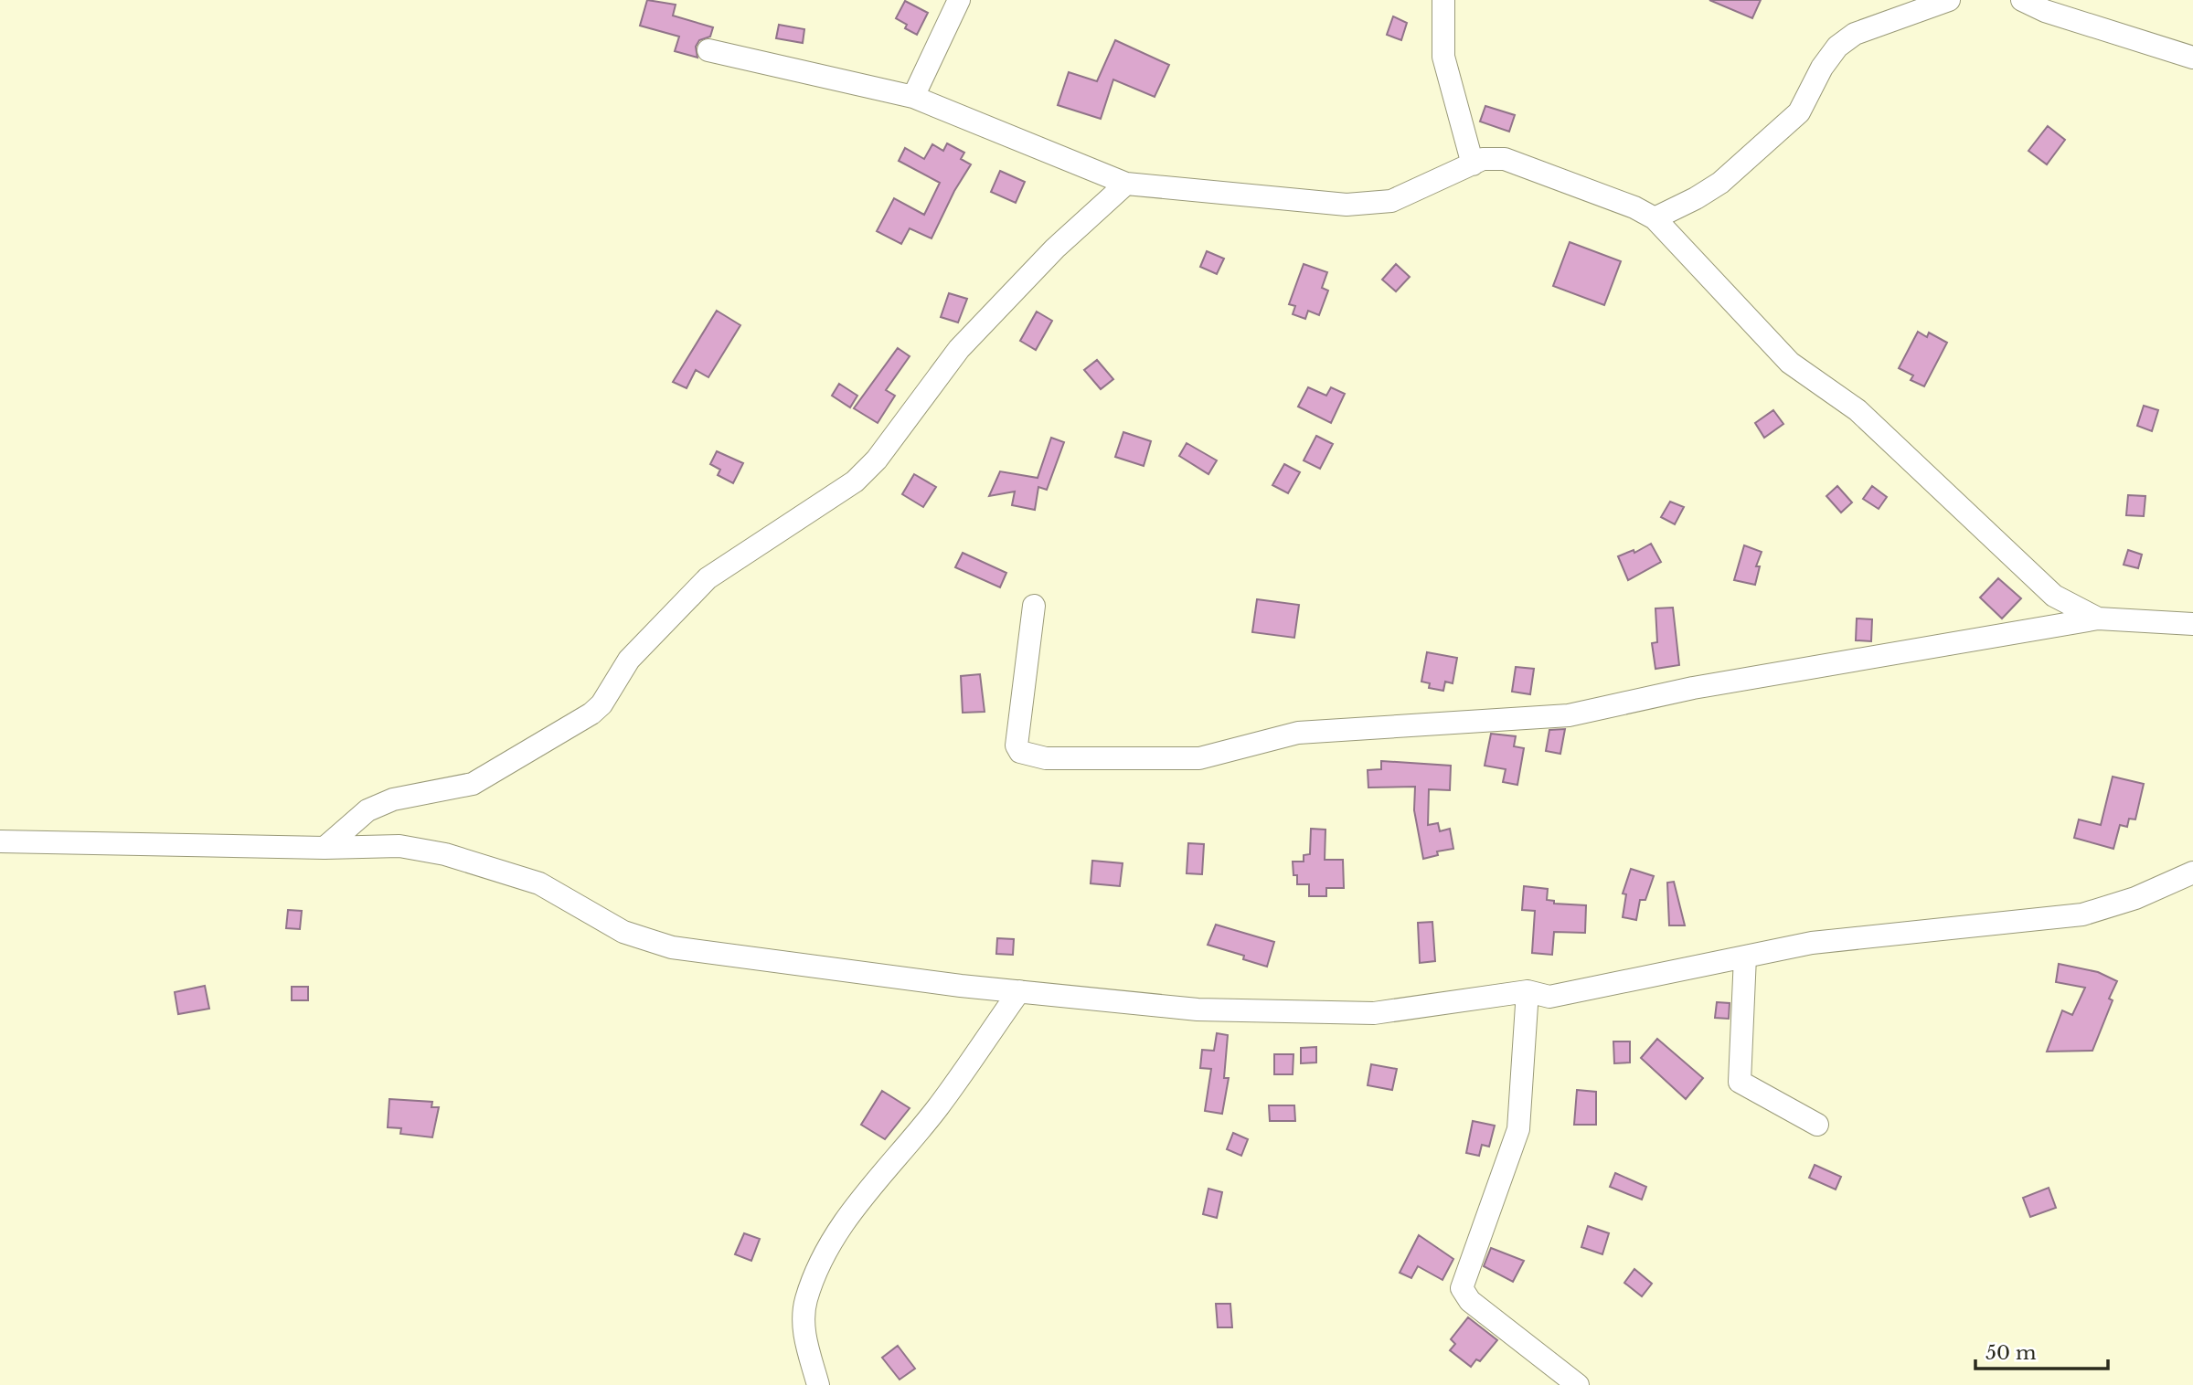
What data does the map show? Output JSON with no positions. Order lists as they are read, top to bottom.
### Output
{
  "scale_bar": "50 m"
}
